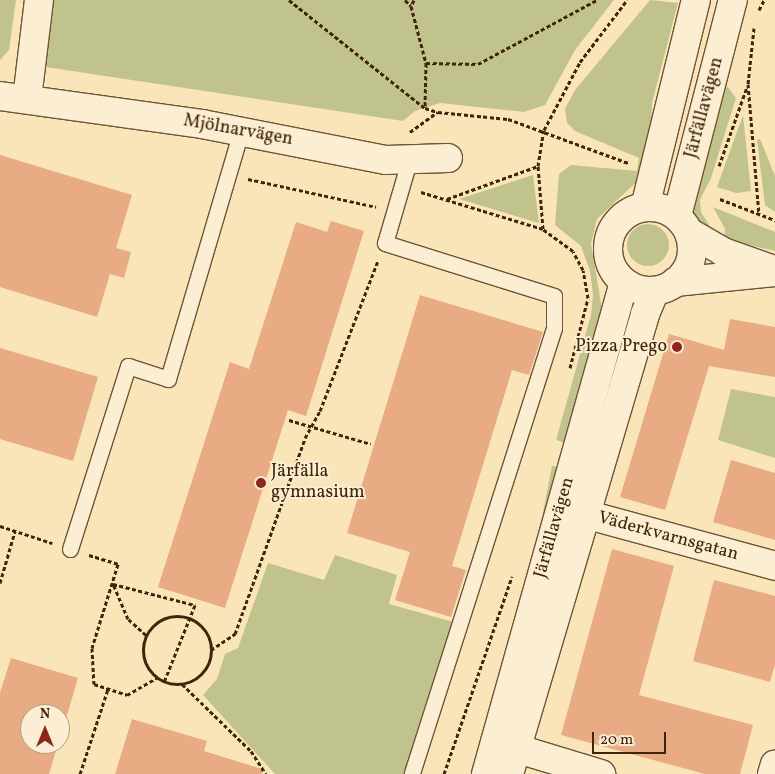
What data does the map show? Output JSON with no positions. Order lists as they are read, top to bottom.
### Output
{
  "streets": {
    "street": ["Järfällavägen", "Mjölnarvägen", "Väderkvarnsgatan"]
  },
  "crossings": [
    ["Järfällavägen", "Väderkvarnsgatan"]
  ],
  "places": ["Pizza Prego", "Järfälla gymnasium"],
  "scale_bar": "20 m",
  "north": "top"
}
